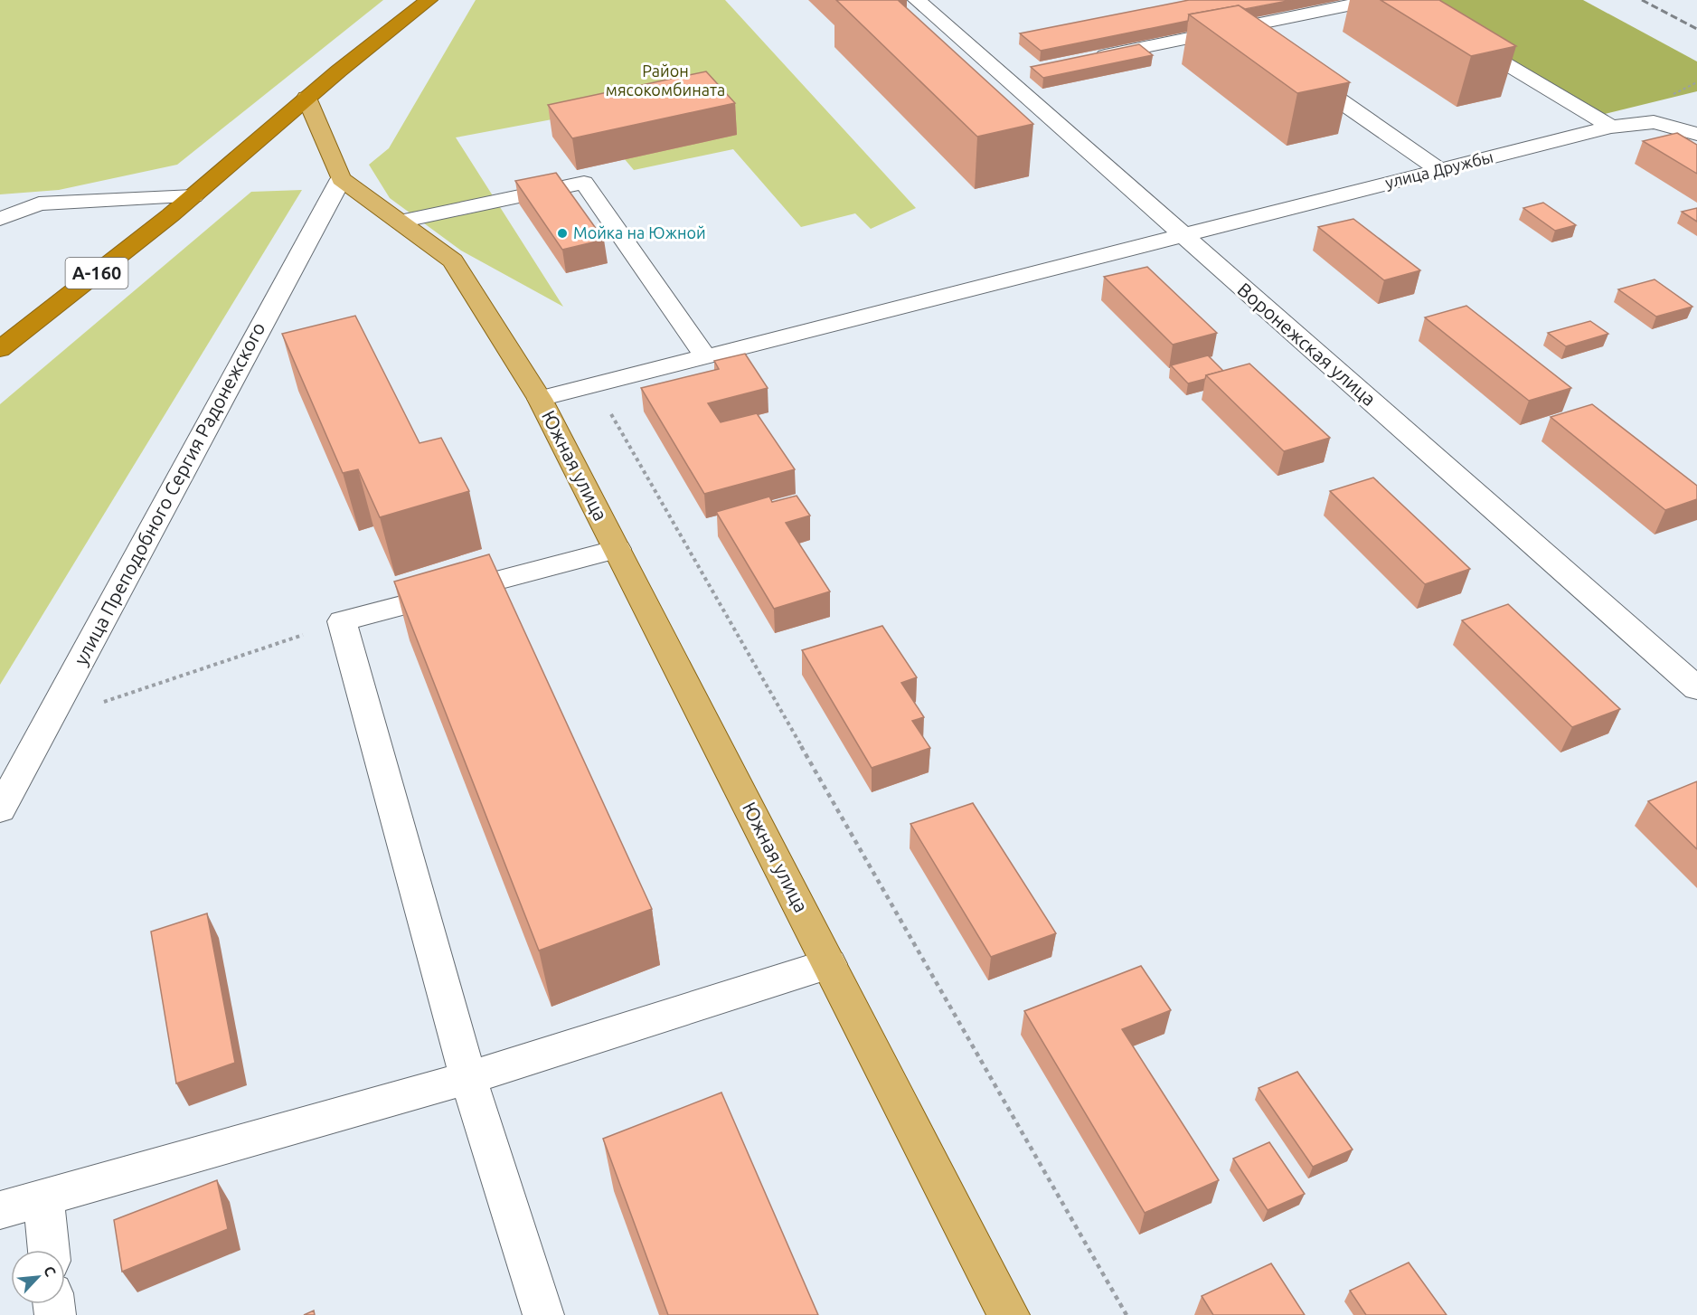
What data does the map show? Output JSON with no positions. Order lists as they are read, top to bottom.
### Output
{
  "streets": {
    "highway": ["А-160"],
    "main road": ["Южная улица"],
    "street": ["улица Дружбы", "Воронежская улица", "улица Преподобного Сергия Радонежского"]
  },
  "crossings": [
    ["улица Дружбы", "Воронежская улица"],
    ["улица Дружбы", "Южная улица"],
    ["Южная улица", "улица Преподобного Сергия Радонежского"]
  ],
  "parks": ["Район мясокомбината"],
  "places": ["Мойка на Южной"],
  "north": "top right"
}
